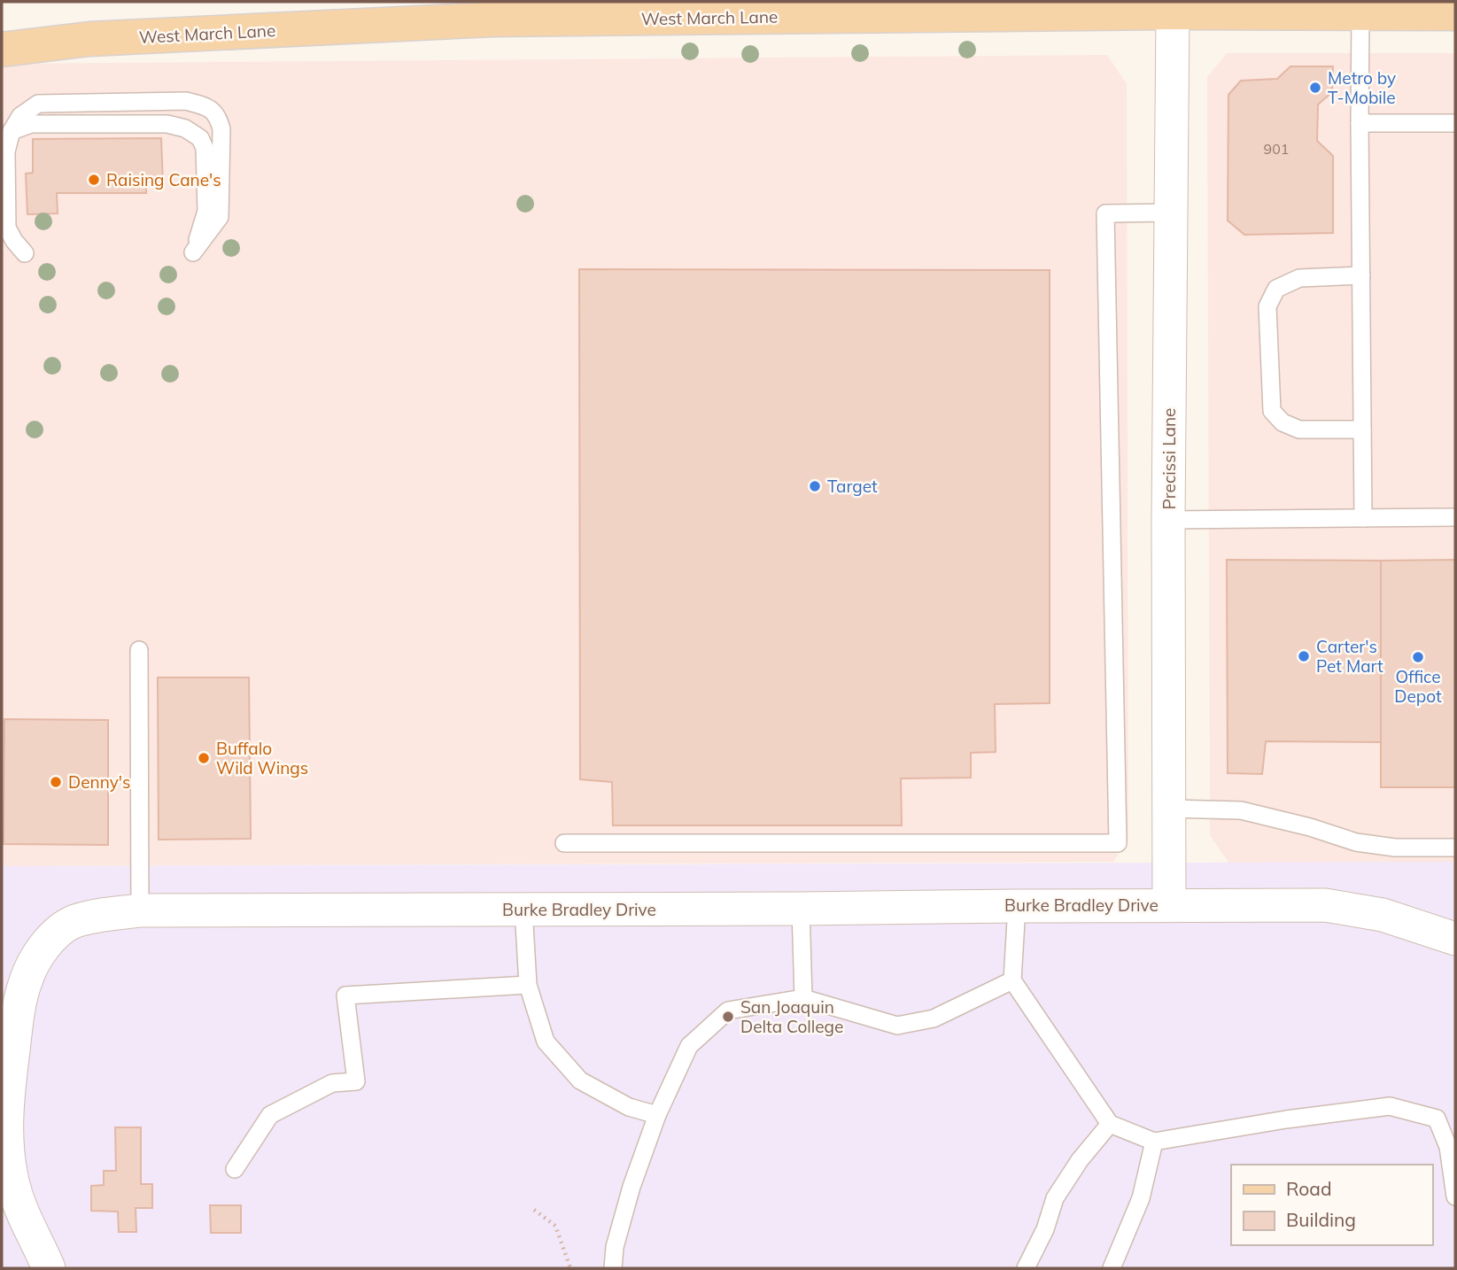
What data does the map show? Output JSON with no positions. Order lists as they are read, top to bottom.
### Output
{
  "streets": {
    "main road": ["West March Lane"],
    "street": ["Precissi Lane", "Burke Bradley Drive"]
  },
  "crossings": [
    ["West March Lane", "Precissi Lane"],
    ["Precissi Lane", "Burke Bradley Drive"]
  ],
  "places": [
    "Metro by T-Mobile",
    "Raising Cane's",
    "Target",
    "Carter's Pet Mart",
    "Office Depot",
    "Buffalo Wild Wings",
    "Denny's",
    "San Joaquin Delta College"
  ],
  "house_numbers": ["901"],
  "legend": ["Road", "Building"]
}
